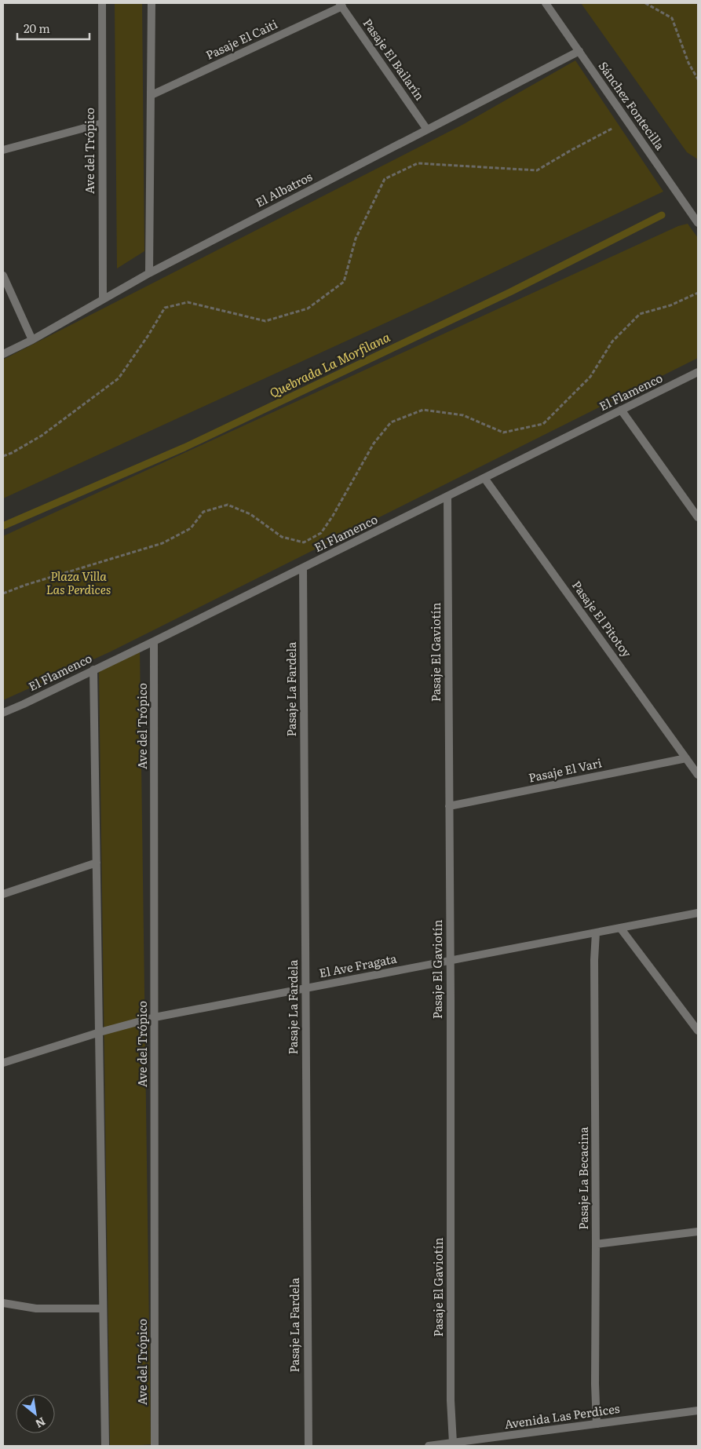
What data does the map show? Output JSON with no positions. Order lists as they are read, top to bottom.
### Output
{
  "streets": {
    "street": [
      "Pasaje El Caiti",
      "Pasaje El Bailarín",
      "Sánchez Fontecilla",
      "Ave del Trópico",
      "El Albatros",
      "El Flamenco",
      "Pasaje El Pitotoy",
      "Pasaje El Gaviotín",
      "Pasaje La Fardela",
      "Pasaje El Vari",
      "El Ave Fragata",
      "Pasaje La Becacina",
      "Avenida Las Perdices"
    ]
  },
  "crossings": [
    ["Pasaje El Caiti", "Pasaje El Bailarín"],
    ["Pasaje El Bailarín", "El Albatros"],
    ["Sánchez Fontecilla", "El Albatros"],
    ["Ave del Trópico", "El Albatros"],
    ["Ave del Trópico", "El Flamenco"],
    ["Ave del Trópico", "El Ave Fragata"],
    ["El Flamenco", "Pasaje El Pitotoy"],
    ["El Flamenco", "Pasaje El Gaviotín"],
    ["El Flamenco", "Pasaje La Fardela"],
    ["Pasaje El Pitotoy", "Pasaje El Vari"],
    ["Pasaje El Gaviotín", "Pasaje El Vari"],
    ["Pasaje El Gaviotín", "El Ave Fragata"],
    ["Pasaje El Gaviotín", "Avenida Las Perdices"],
    ["Pasaje La Fardela", "El Ave Fragata"],
    ["El Ave Fragata", "Pasaje La Becacina"],
    ["Pasaje La Becacina", "Avenida Las Perdices"]
  ],
  "water": ["Quebrada La Morfilana"],
  "parks": ["Plaza Villa Las Perdices"],
  "scale_bar": "20 m",
  "north": "bottom right"
}
